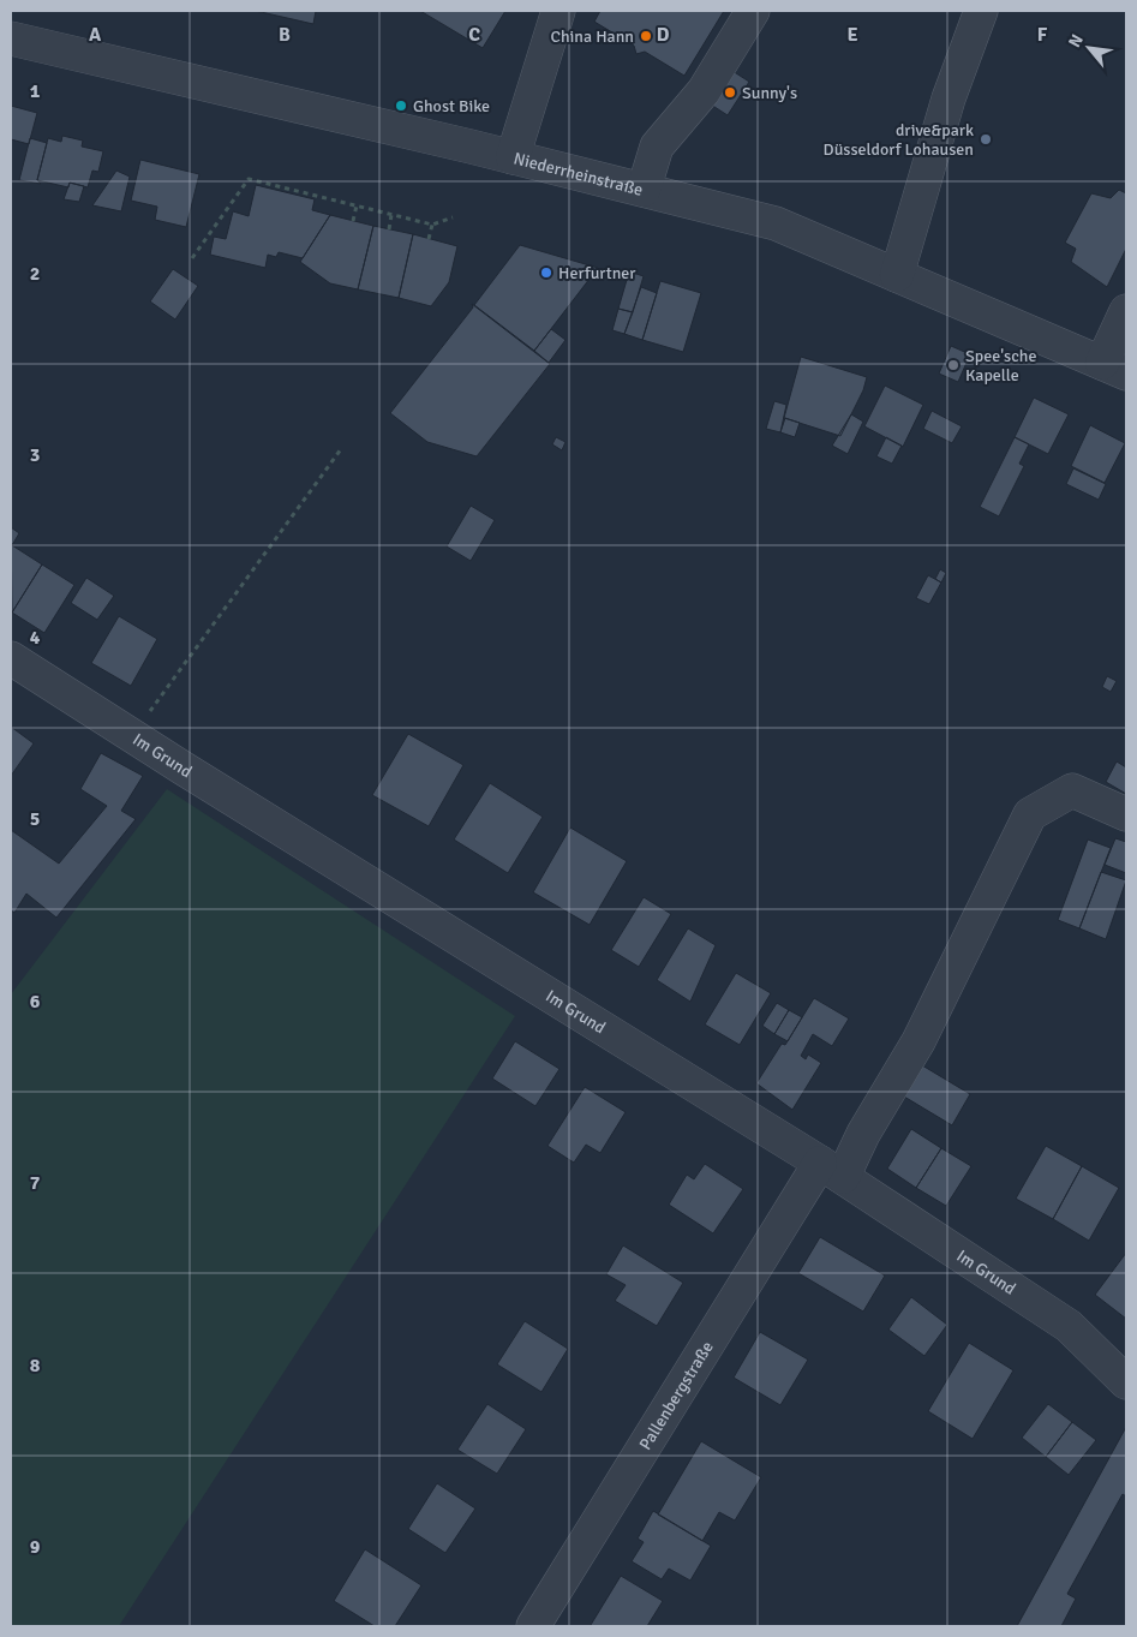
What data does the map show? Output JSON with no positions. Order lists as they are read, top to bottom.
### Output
{
  "streets": {
    "street": ["Niederrheinstraße", "Im Grund", "Pallenbergstraße"]
  },
  "crossings": [
    ["Im Grund", "Pallenbergstraße"]
  ],
  "places": [
    "China Hann",
    "Sunny's",
    "Ghost Bike",
    "drive&park Düsseldorf Lohausen",
    "Herfurtner",
    "Spee'sche Kapelle"
  ],
  "north": "top left",
  "grid": {
    "columns": [
      "A",
      "B",
      "C",
      "D",
      "E",
      "F"
    ],
    "rows": [
      "1",
      "2",
      "3",
      "4",
      "5",
      "6",
      "7",
      "8",
      "9"
    ]
  }
}
